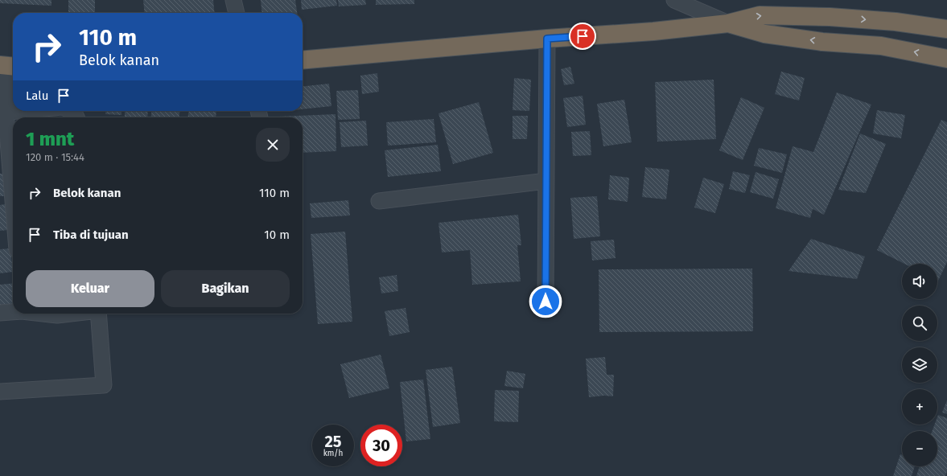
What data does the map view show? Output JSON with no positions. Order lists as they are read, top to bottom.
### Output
{
  "page": {
    "turn": ["110 m", "Belok kanan"],
    "then": "Lalu",
    "heading": ["1 mnt", "120 m · 15:44"],
    "list": [
      {
        "name": "Belok kanan",
        "value": "110 m"
      },
      {
        "name": "Tiba di tujuan",
        "value": "10 m"
      }
    ],
    "map_buttons": ["+", "−"],
    "buttons": ["Keluar", "Bagikan"],
    "speed": "25 km/h",
    "limit": "30"
  }
}
